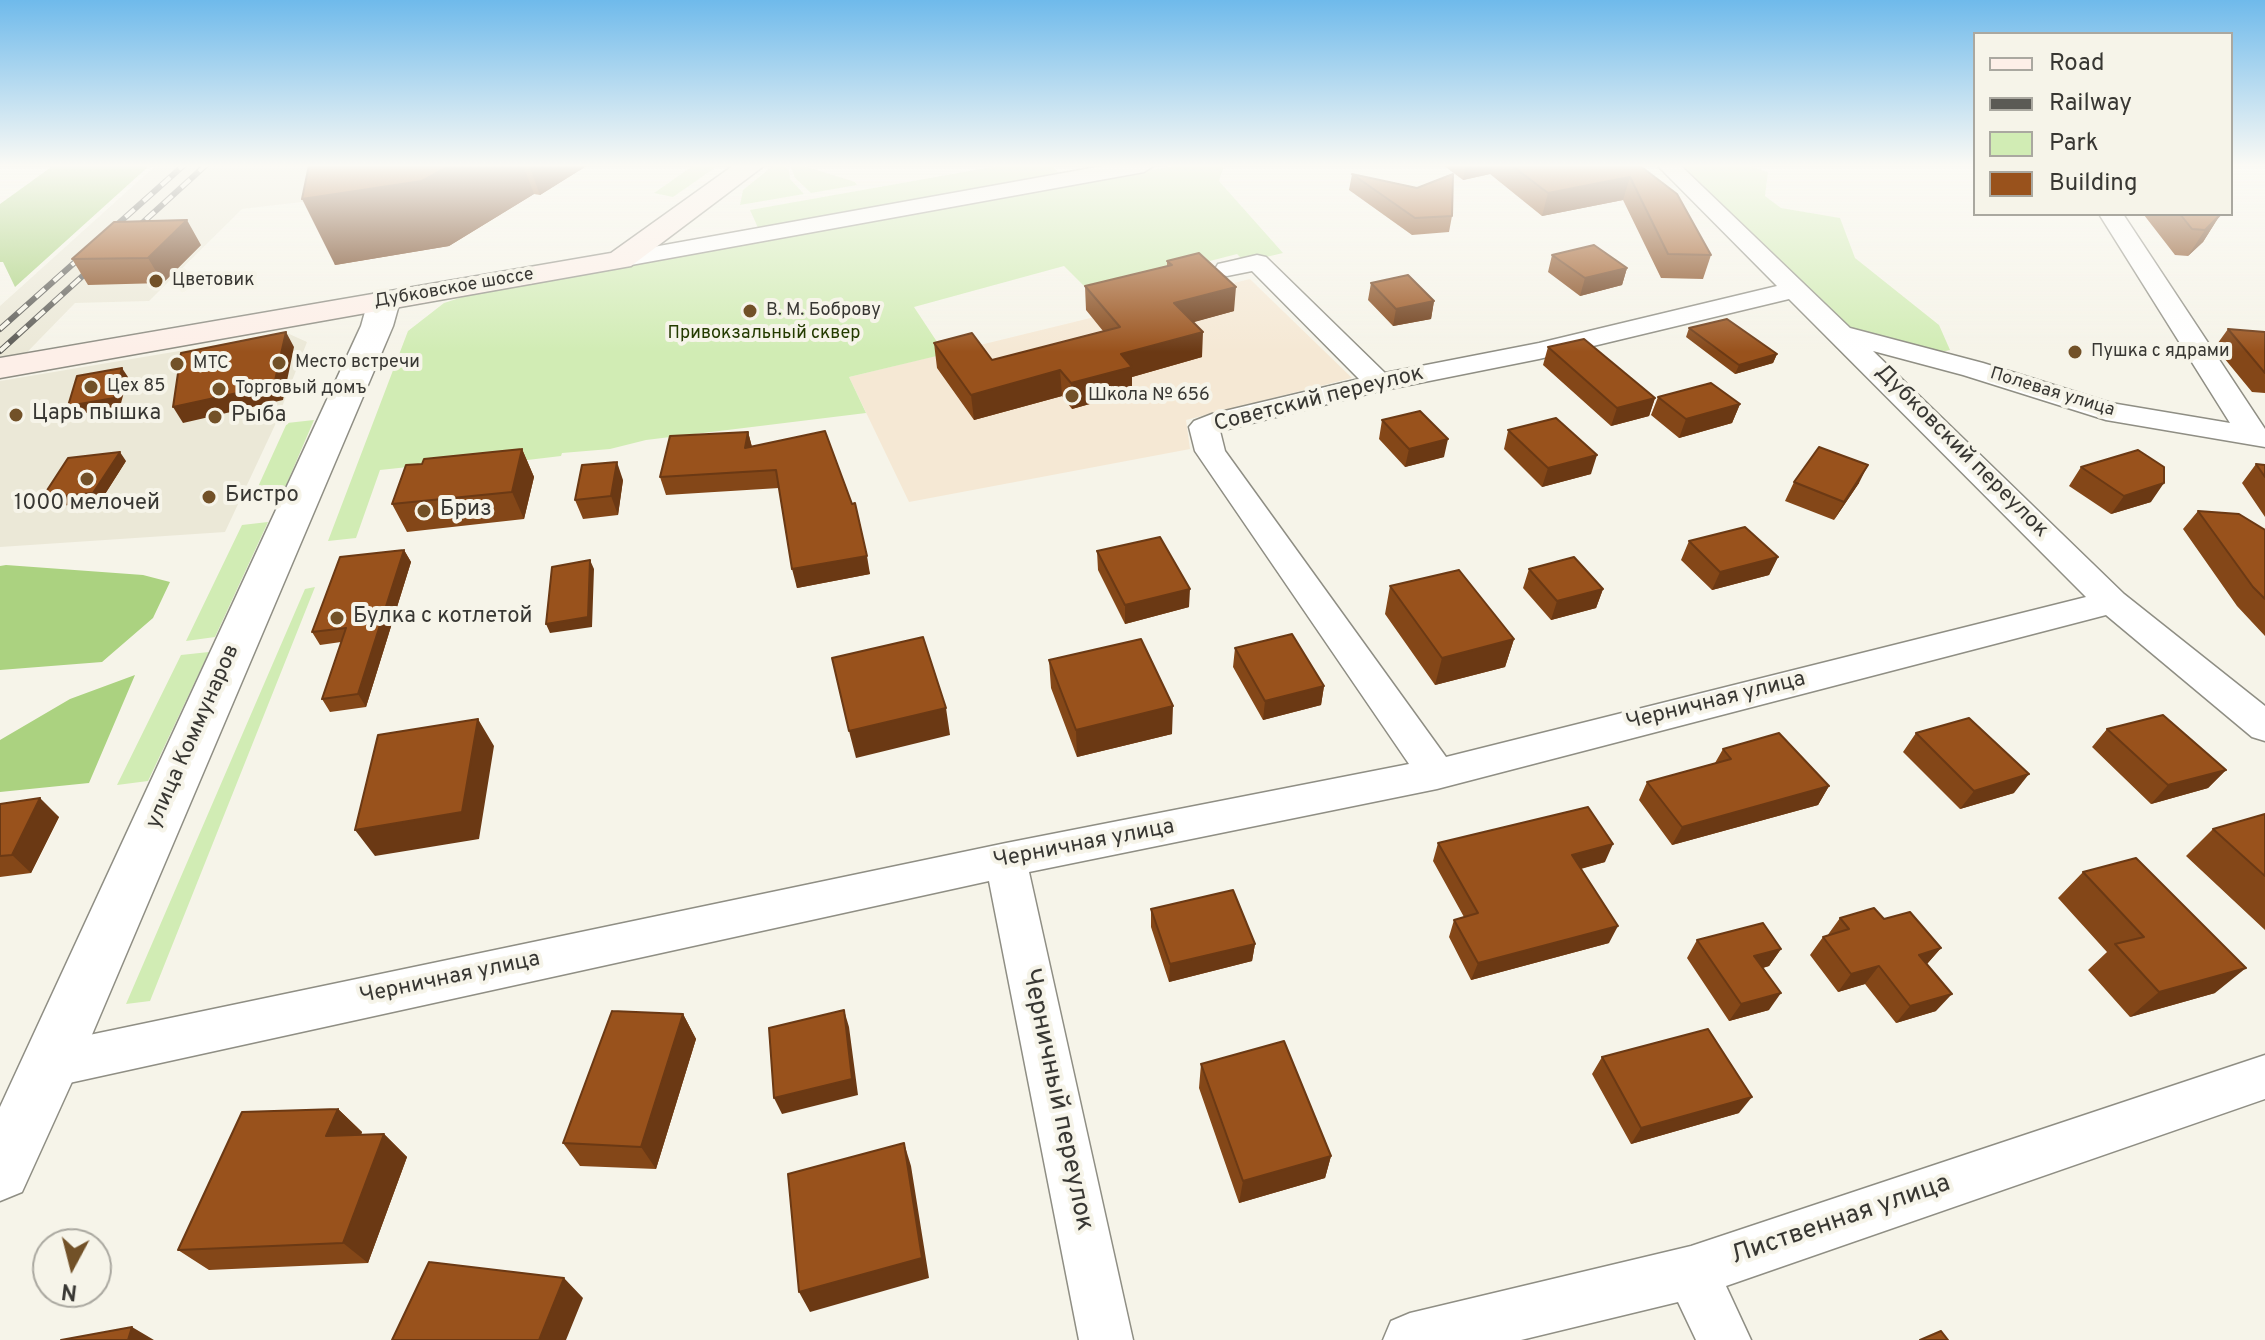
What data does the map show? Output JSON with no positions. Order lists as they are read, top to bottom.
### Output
{
  "streets": {
    "main road": ["Дубковское шоссе"],
    "street": [
      "Полевая улица",
      "Советский переулок",
      "Дубковский переулок",
      "Черничная улица",
      "улица Коммунаров",
      "Черничный переулок",
      "Лиственная улица"
    ]
  },
  "crossings": [
    ["Дубковское шоссе", "улица Коммунаров"],
    ["Полевая улица", "Дубковский переулок"],
    ["Советский переулок", "Дубковский переулок"],
    ["Советский переулок", "Черничная улица"],
    ["Дубковский переулок", "Черничная улица"],
    ["Черничная улица", "улица Коммунаров"],
    ["Черничная улица", "Черничный переулок"]
  ],
  "parks": ["Привокзальный сквер"],
  "places": [
    "Цветовик",
    "В. М. Боброву",
    "Пушка с ядрами",
    "Место встречи",
    "МТС",
    "Цех 85",
    "Торговый домъ",
    "Школа № 656",
    "Царь пышка",
    "Рыба",
    "1000 мелочей",
    "Бистро",
    "Бриз",
    "Булка с котлетой"
  ],
  "legend": [
    "Road",
    "Railway",
    "Park",
    "Building"
  ],
  "north": "bottom"
}
